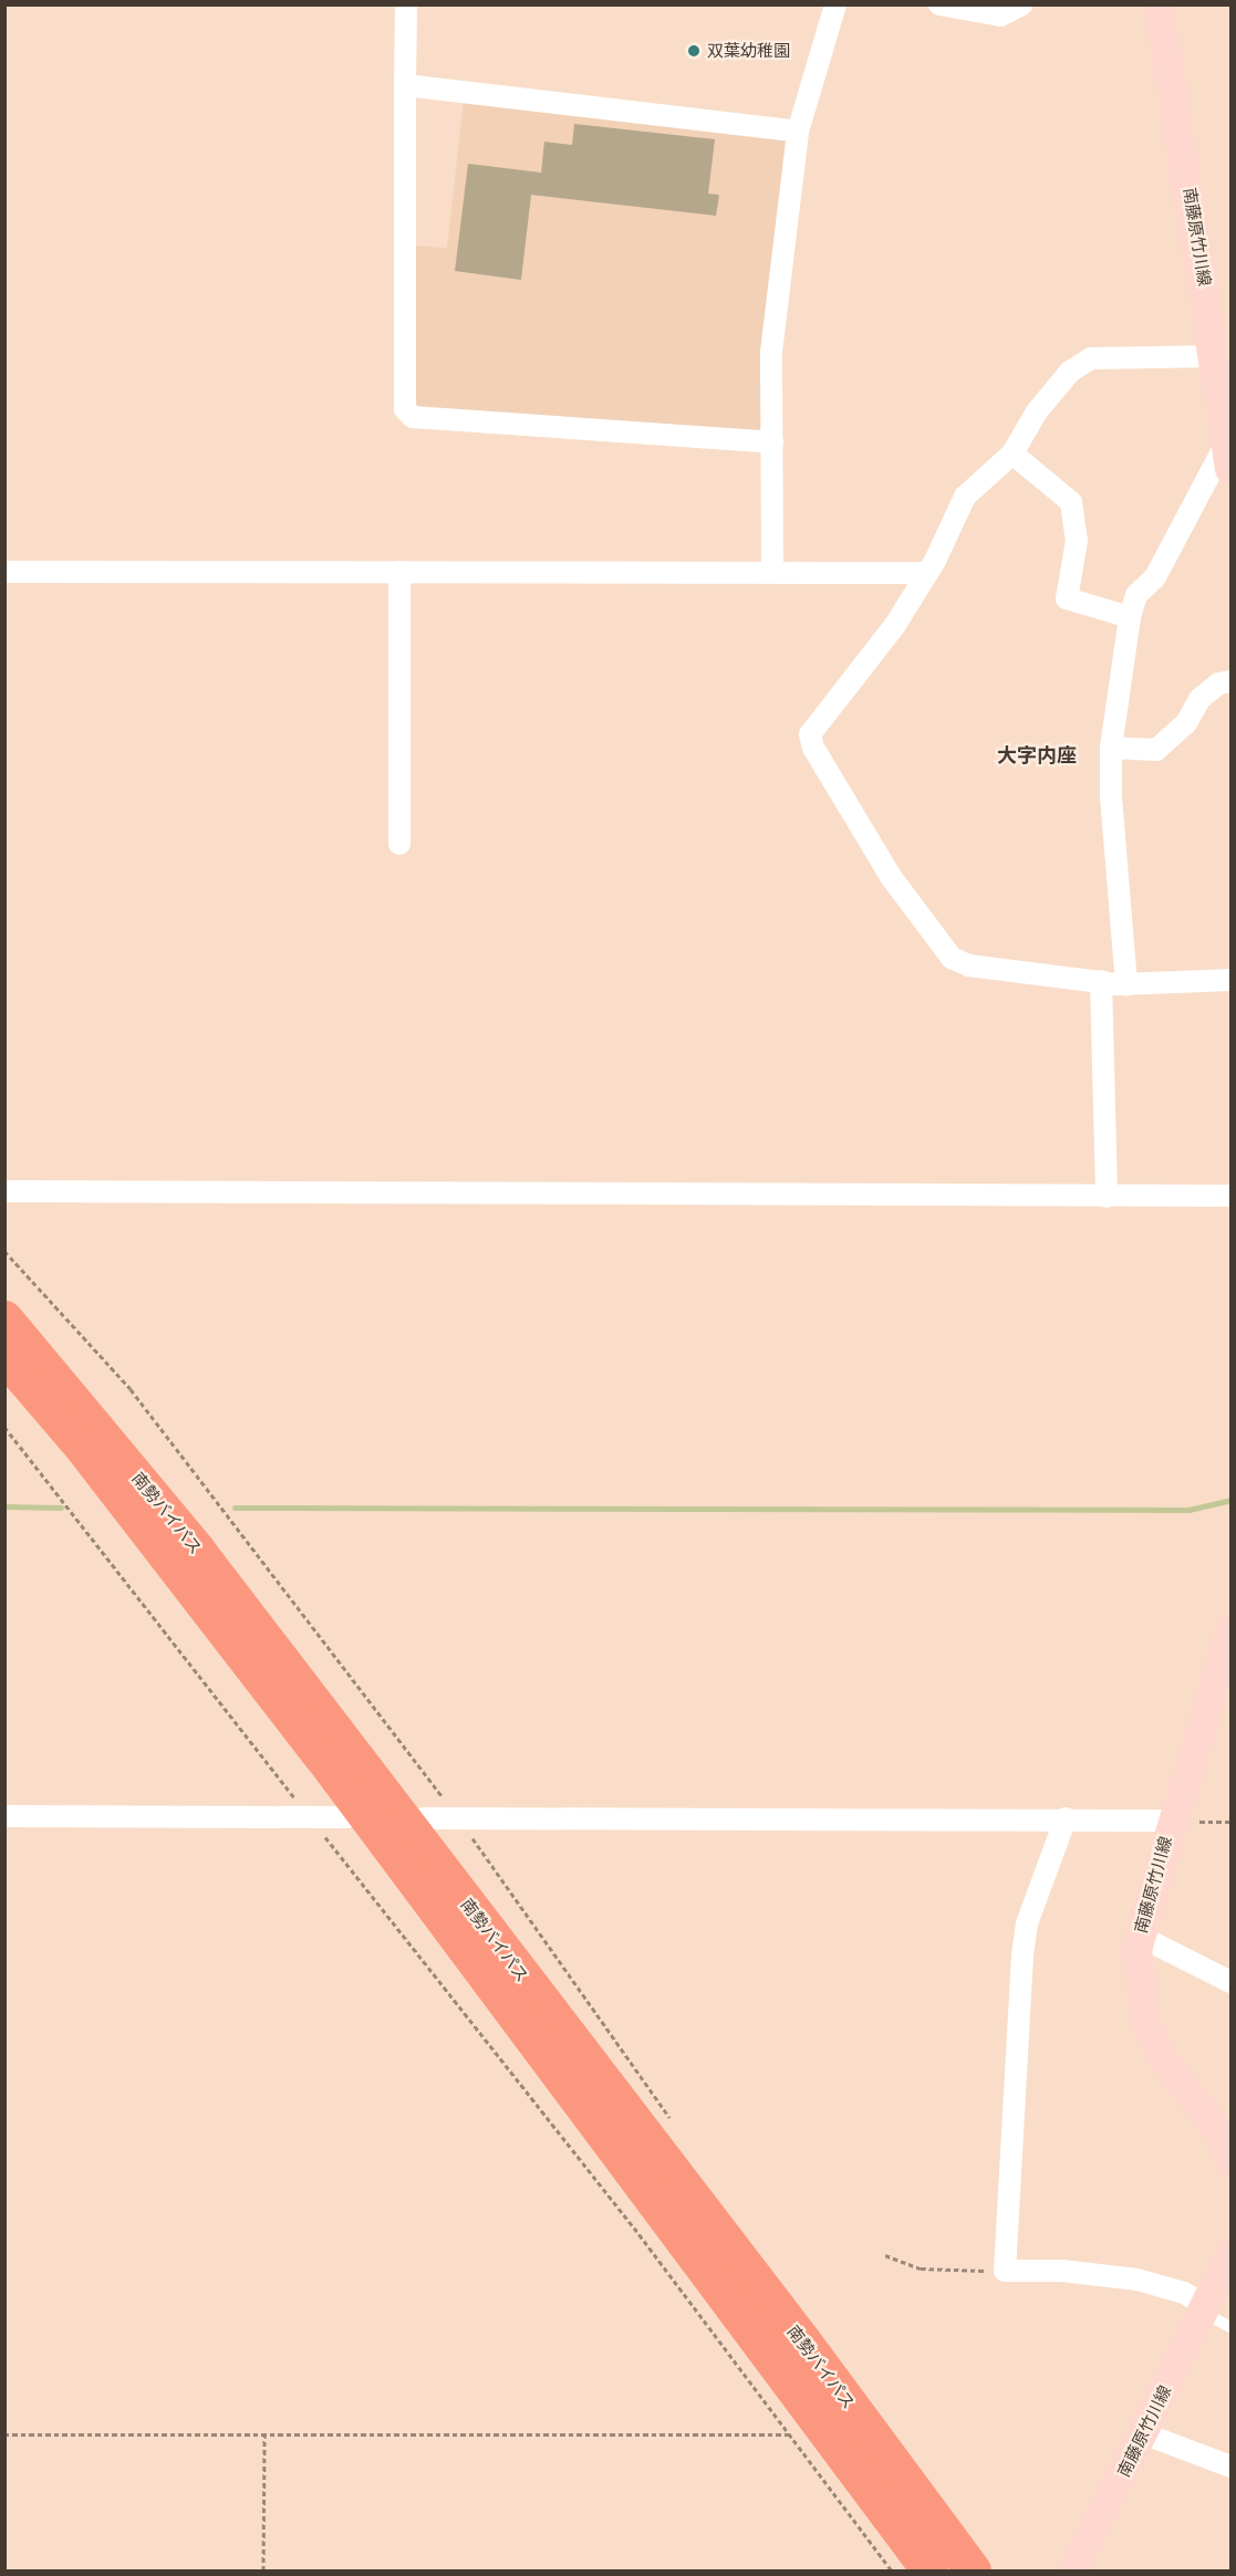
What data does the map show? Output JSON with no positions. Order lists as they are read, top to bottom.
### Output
{
  "streets": {
    "highway": ["南勢バイパス"],
    "main road": ["南藤原竹川線"]
  },
  "districts": ["大字内座"],
  "places": ["双葉幼稚園"]
}
